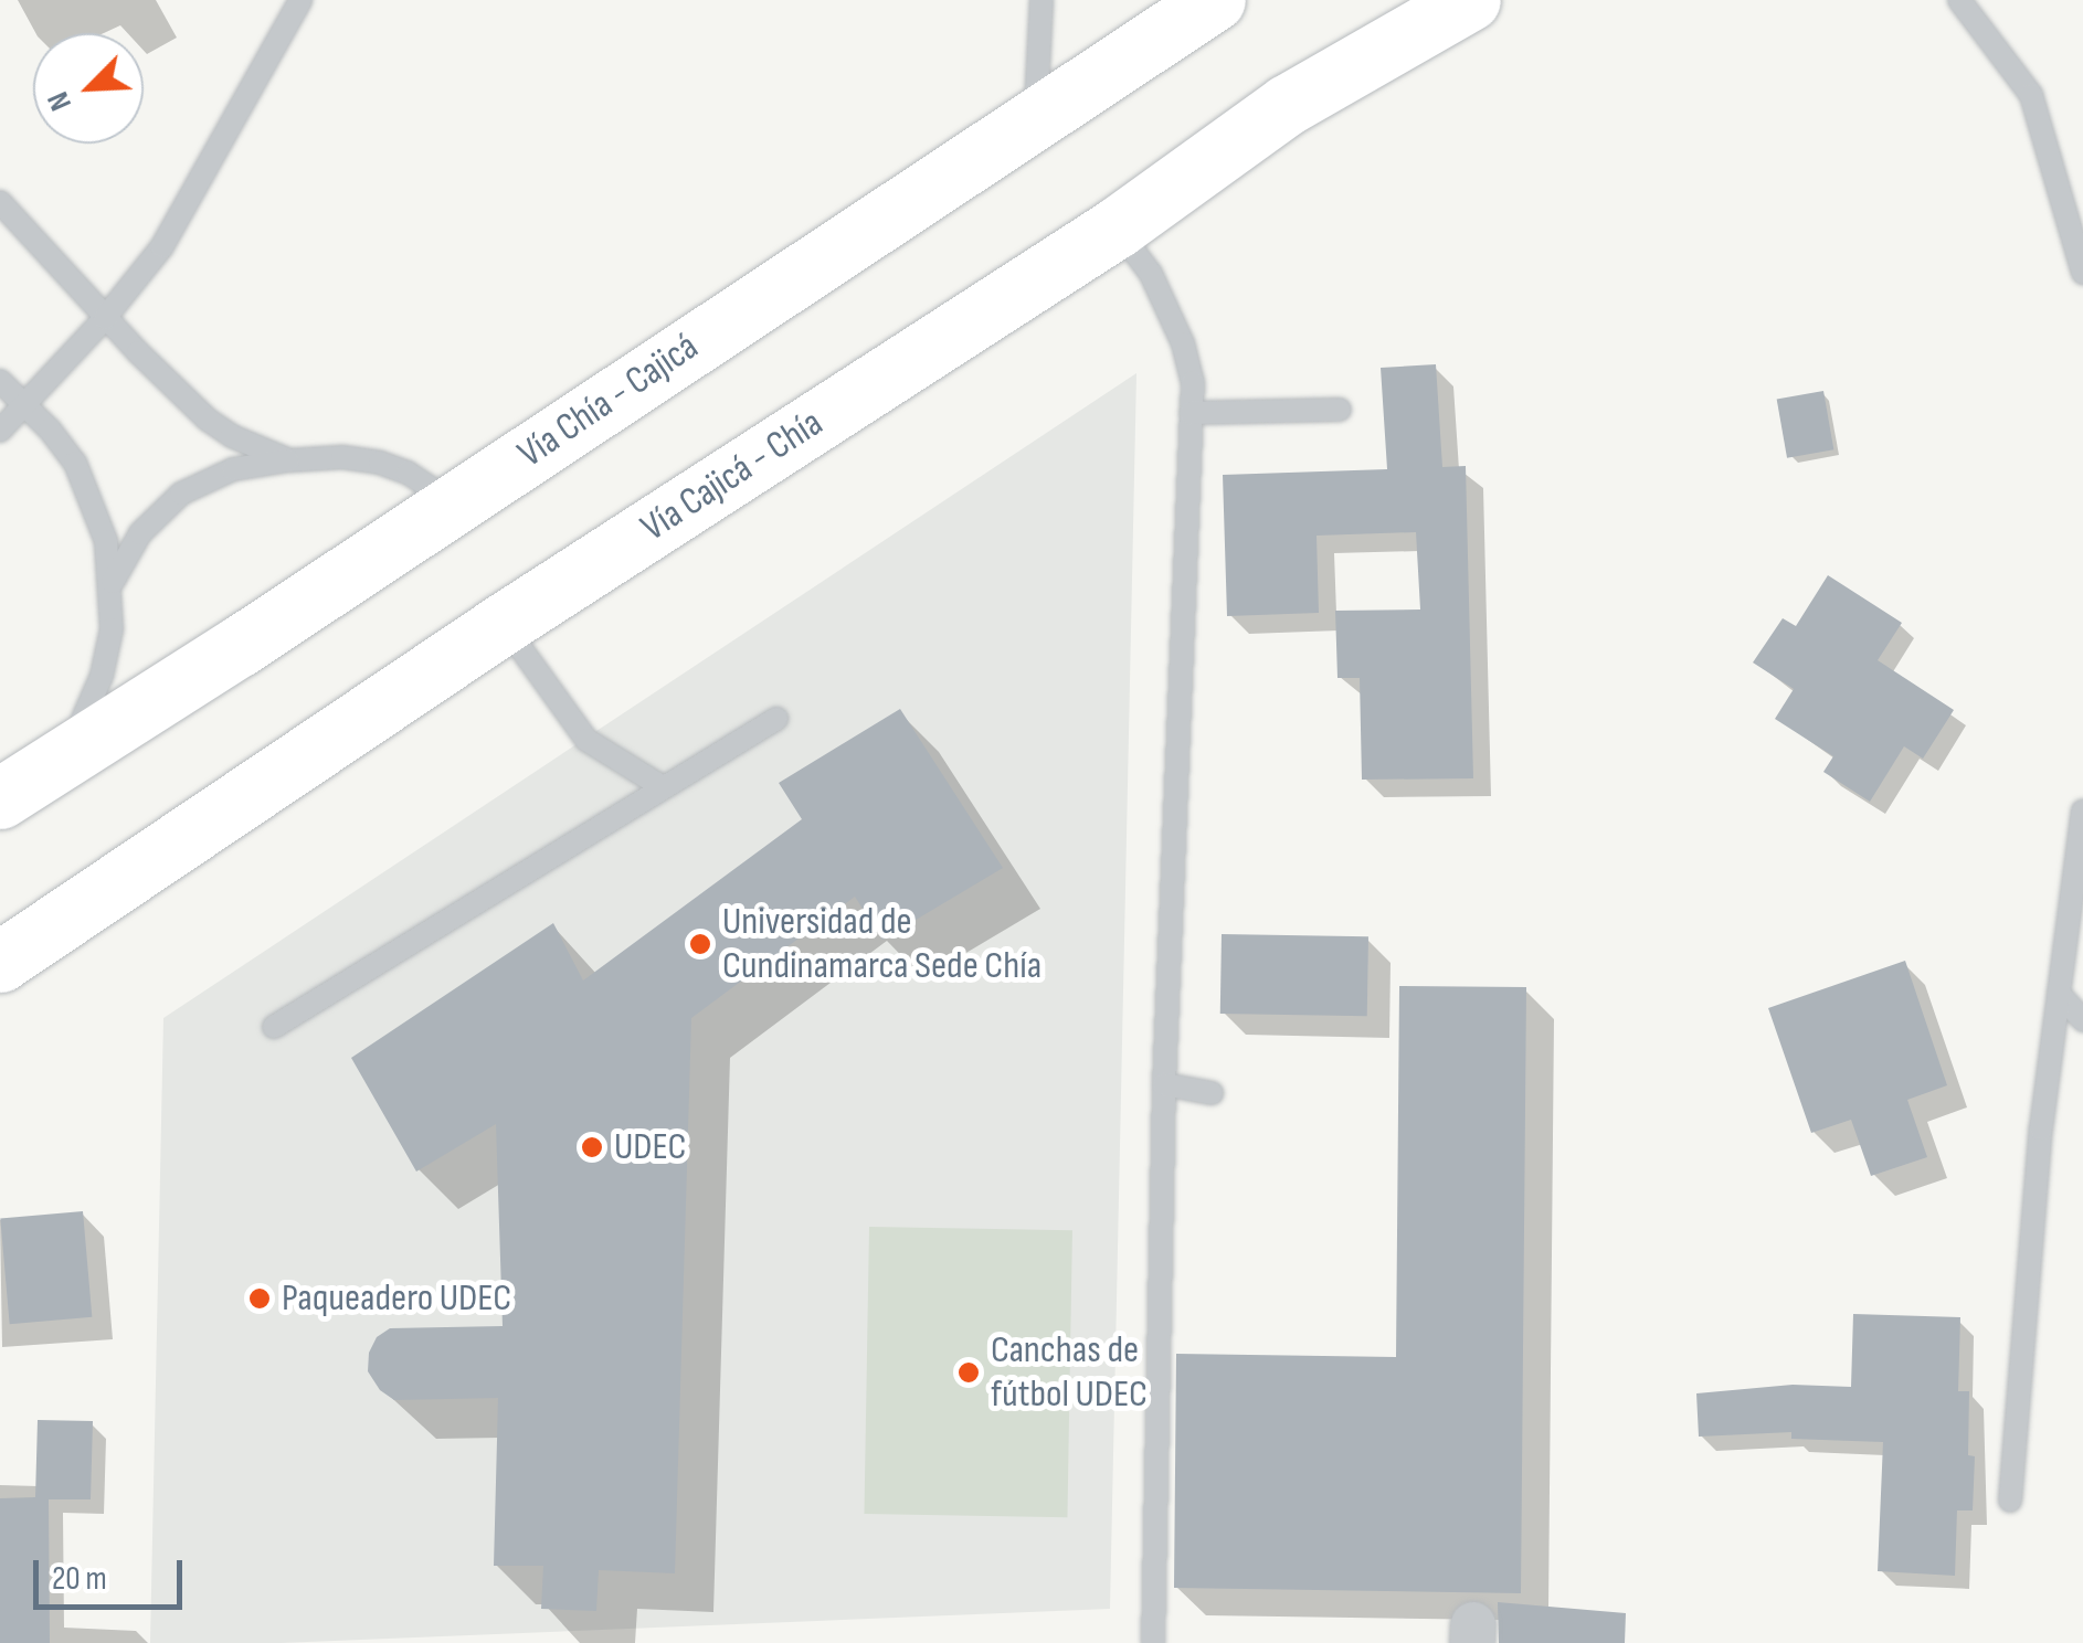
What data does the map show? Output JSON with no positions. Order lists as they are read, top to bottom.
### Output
{
  "streets": {
    "highway": ["Vía Chía - Cajicá", "Vía Cajicá - Chía"]
  },
  "places": [
    "Universidad de Cundinamarca Sede Chía",
    "UDEC",
    "Paqueadero UDEC",
    "Canchas de fútbol UDEC"
  ],
  "scale_bar": "20 m",
  "north": "bottom left"
}
